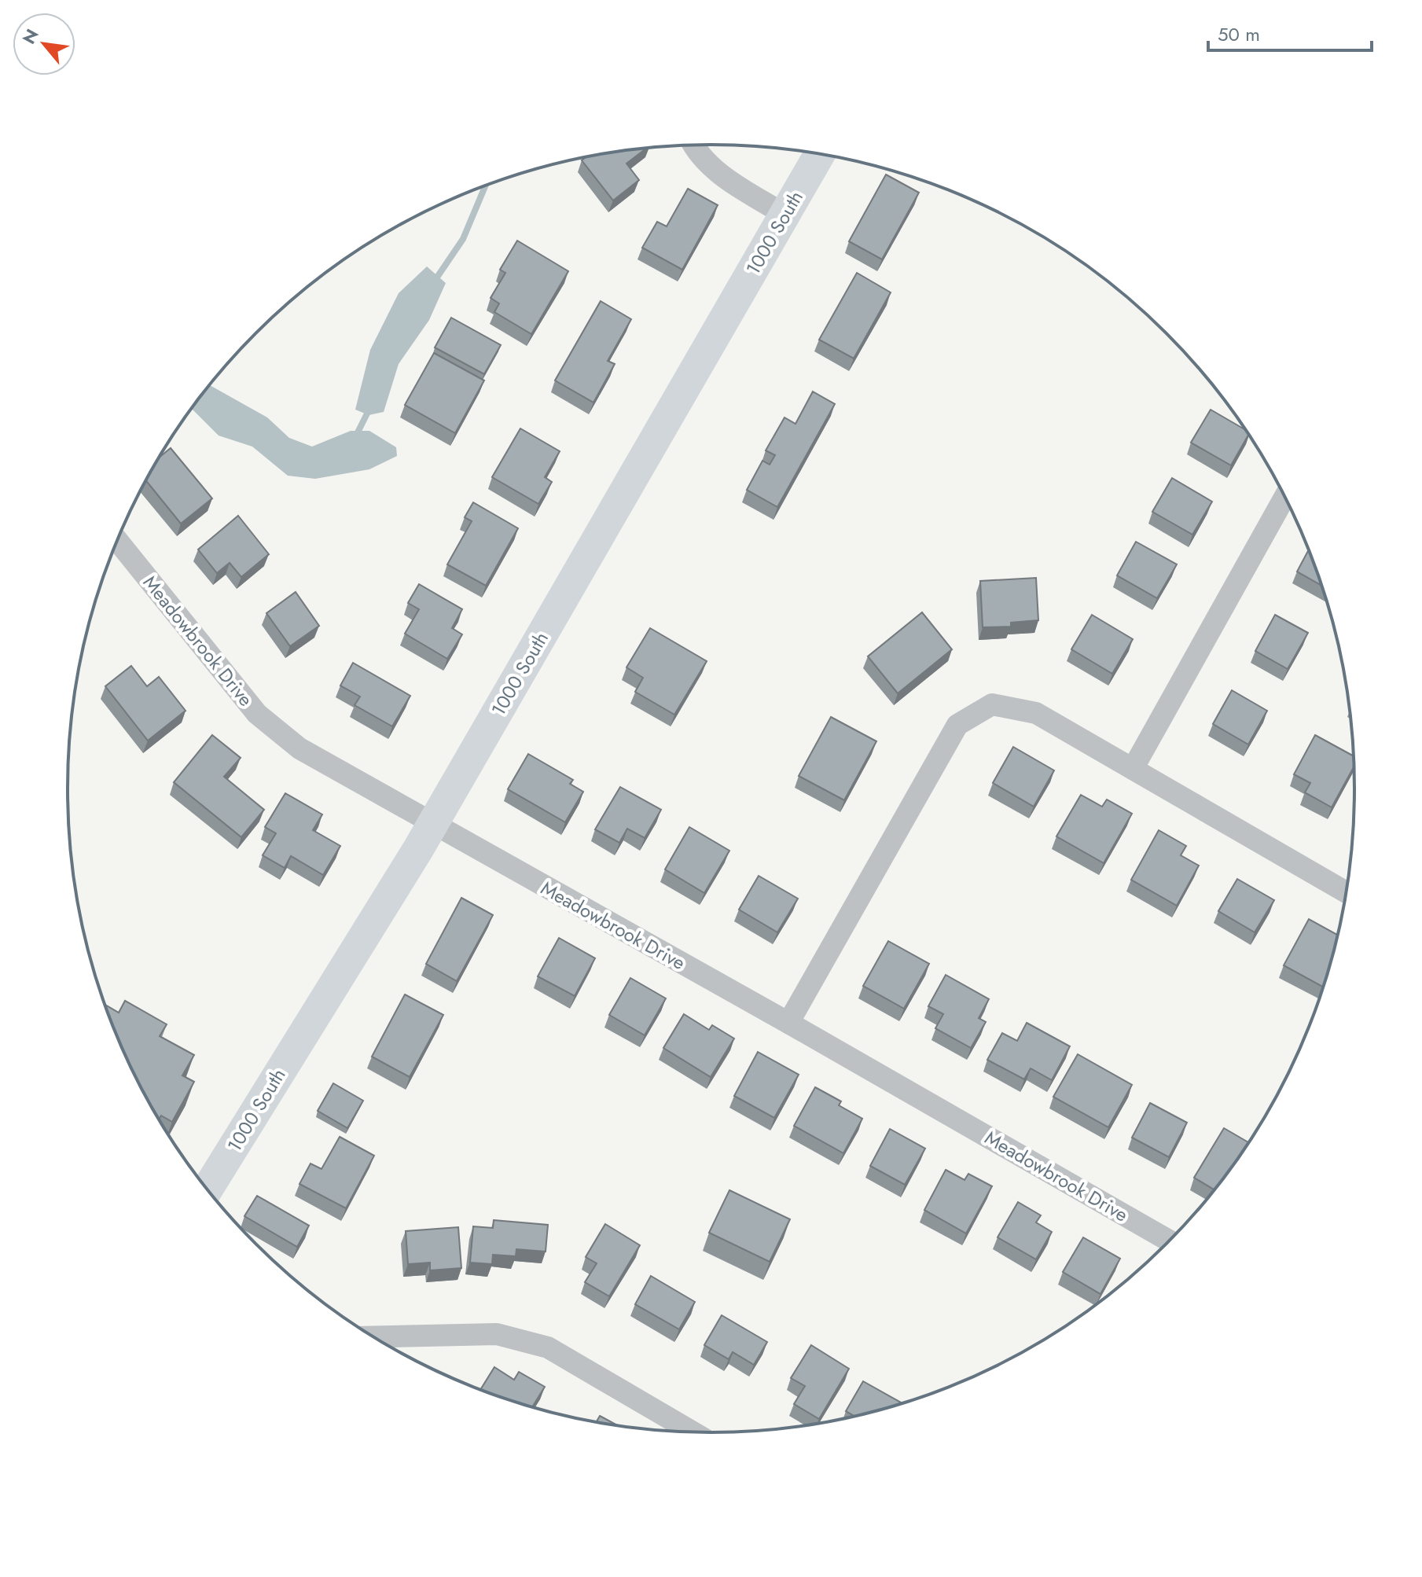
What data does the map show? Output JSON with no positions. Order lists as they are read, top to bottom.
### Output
{
  "streets": {
    "street": ["1000 South", "Meadowbrook Drive"]
  },
  "crossings": [
    ["1000 South", "Meadowbrook Drive"]
  ],
  "scale_bar": "50 m",
  "north": "top left"
}
